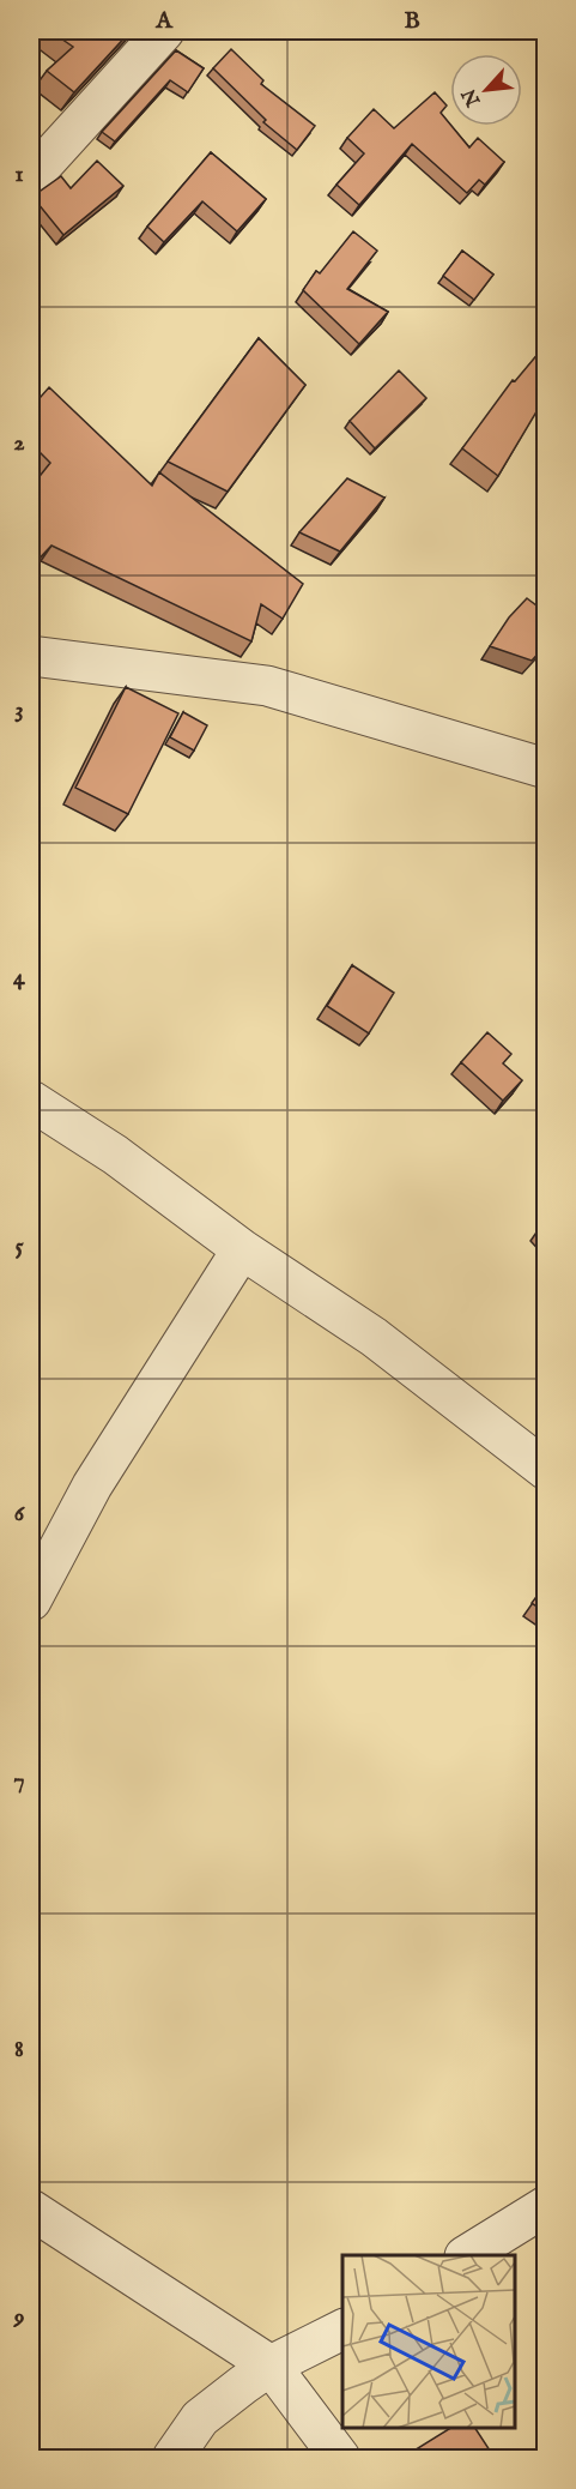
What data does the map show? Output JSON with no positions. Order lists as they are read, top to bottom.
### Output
{
  "north": "bottom left",
  "grid": {
    "columns": ["A", "B"],
    "rows": [
      "1",
      "2",
      "3",
      "4",
      "5",
      "6",
      "7",
      "8",
      "9"
    ]
  }
}
